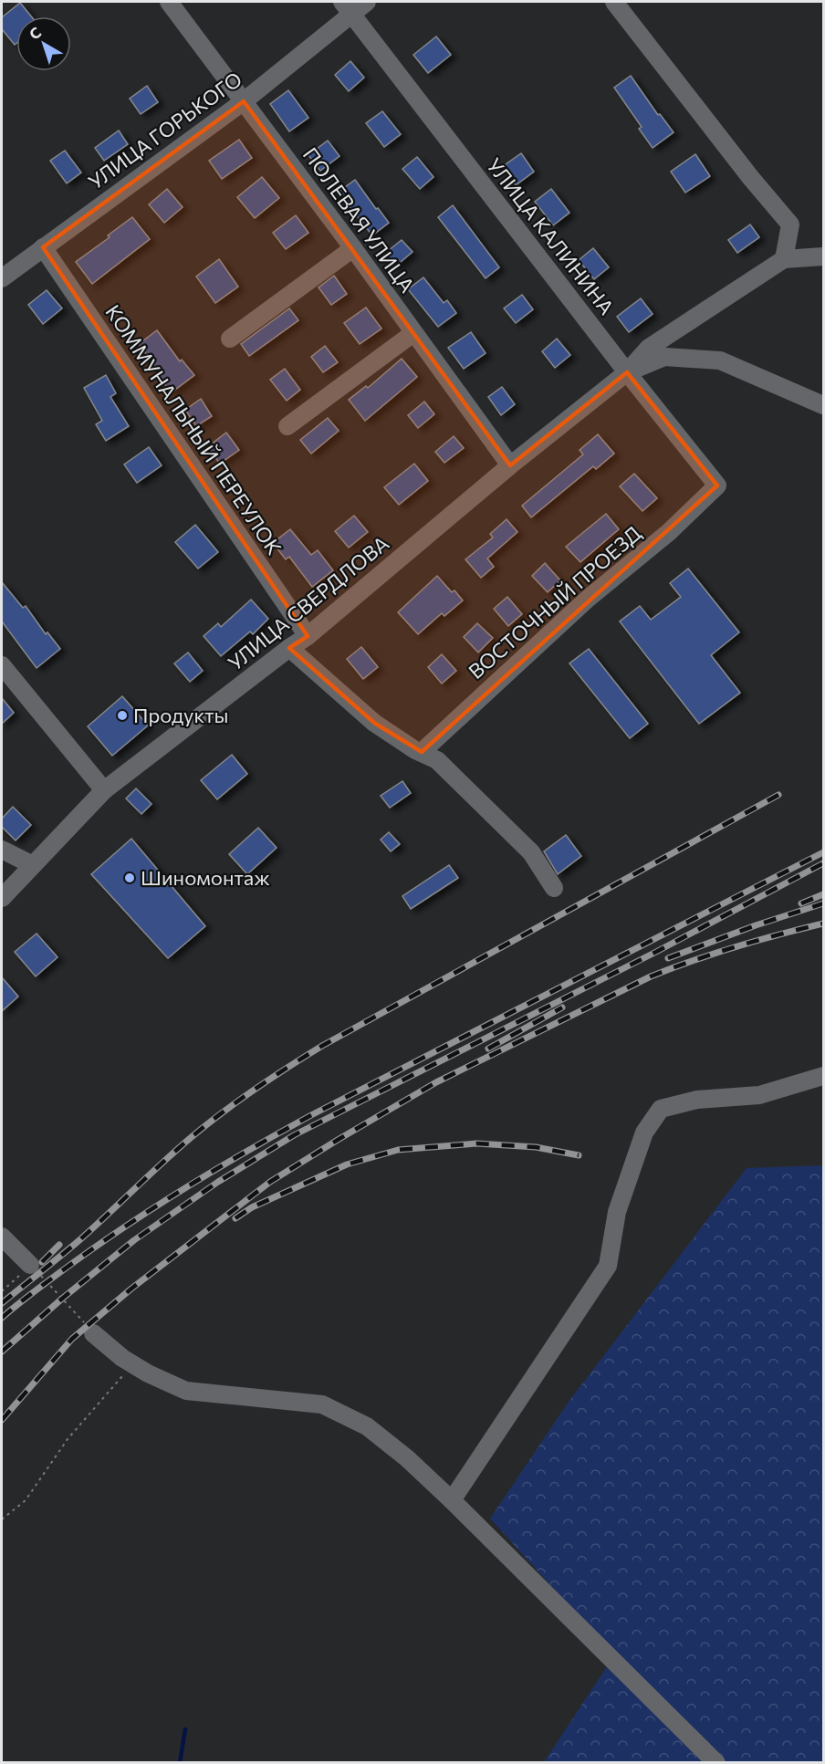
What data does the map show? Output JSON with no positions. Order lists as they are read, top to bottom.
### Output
{
  "streets": {
    "street": [
      "УЛИЦА ГОРЬКОГО",
      "ПОЛЕВАЯ УЛИЦА",
      "УЛИЦА КАЛИНИНА",
      "КОММУНАЛЬНЫЙ ПЕРЕУЛОК",
      "ВОСТОЧНЫЙ ПРОЕЗД",
      "УЛИЦА СВЕРДЛОВА"
    ]
  },
  "crossings": [
    ["УЛИЦА ГОРЬКОГО", "ПОЛЕВАЯ УЛИЦА"],
    ["УЛИЦА ГОРЬКОГО", "УЛИЦА КАЛИНИНА"],
    ["УЛИЦА ГОРЬКОГО", "КОММУНАЛЬНЫЙ ПЕРЕУЛОК"],
    ["ПОЛЕВАЯ УЛИЦА", "УЛИЦА СВЕРДЛОВА"],
    ["УЛИЦА КАЛИНИНА", "ВОСТОЧНЫЙ ПРОЕЗД"],
    ["УЛИЦА КАЛИНИНА", "УЛИЦА СВЕРДЛОВА"],
    ["КОММУНАЛЬНЫЙ ПЕРЕУЛОК", "УЛИЦА СВЕРДЛОВА"]
  ],
  "places": ["Продукты", "Шиномонтаж"],
  "north": "top left"
}
